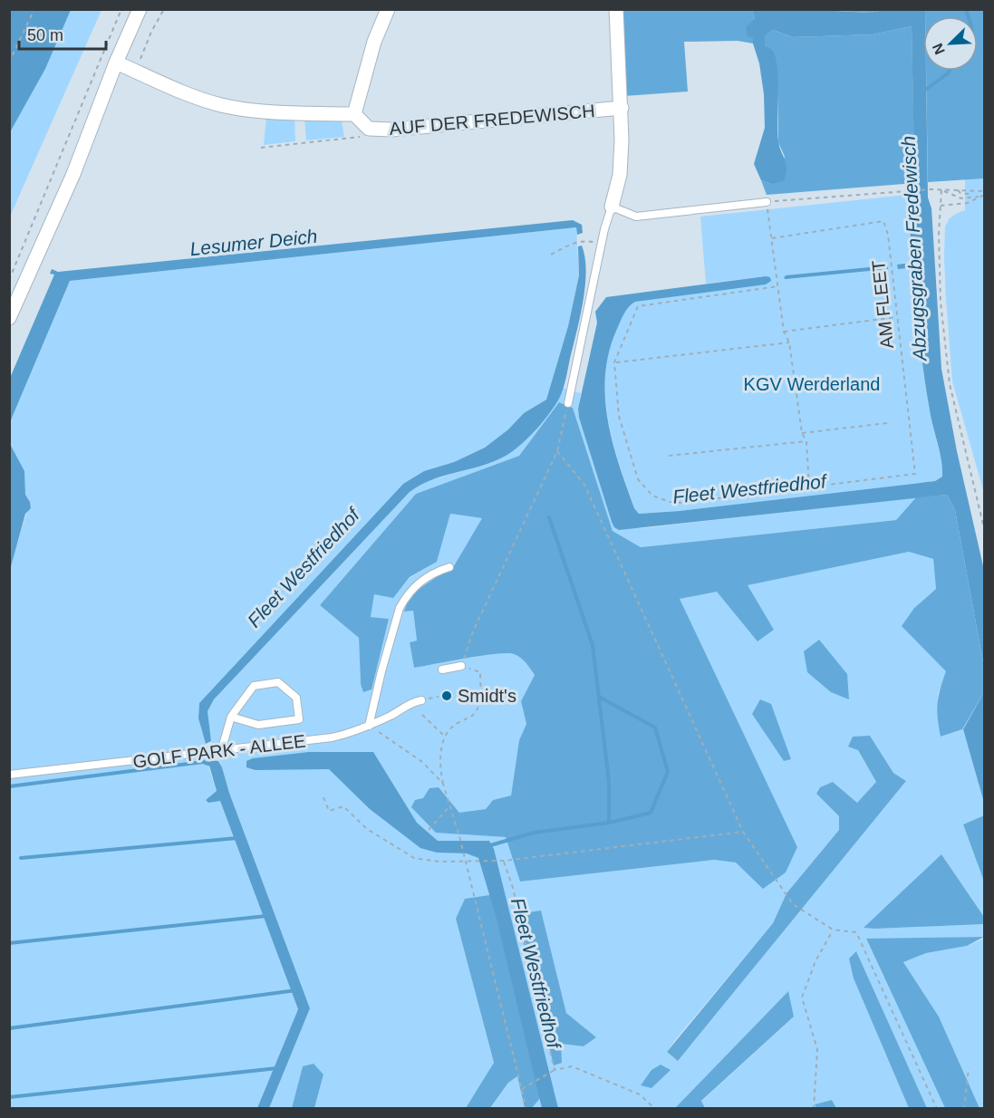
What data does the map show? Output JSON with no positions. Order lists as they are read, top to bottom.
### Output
{
  "streets": {
    "street": ["AUF DER FREDEWISCH"],
    "lane": ["GOLF PARK - ALLEE"],
    "path": ["AM FLEET"]
  },
  "water": ["Lesumer Deich", "Abzugsgraben Fredewisch", "Fleet Westfriedhof"],
  "parks": ["KGV Werderland"],
  "places": ["Smidt's"],
  "scale_bar": "50 m",
  "north": "bottom left"
}
